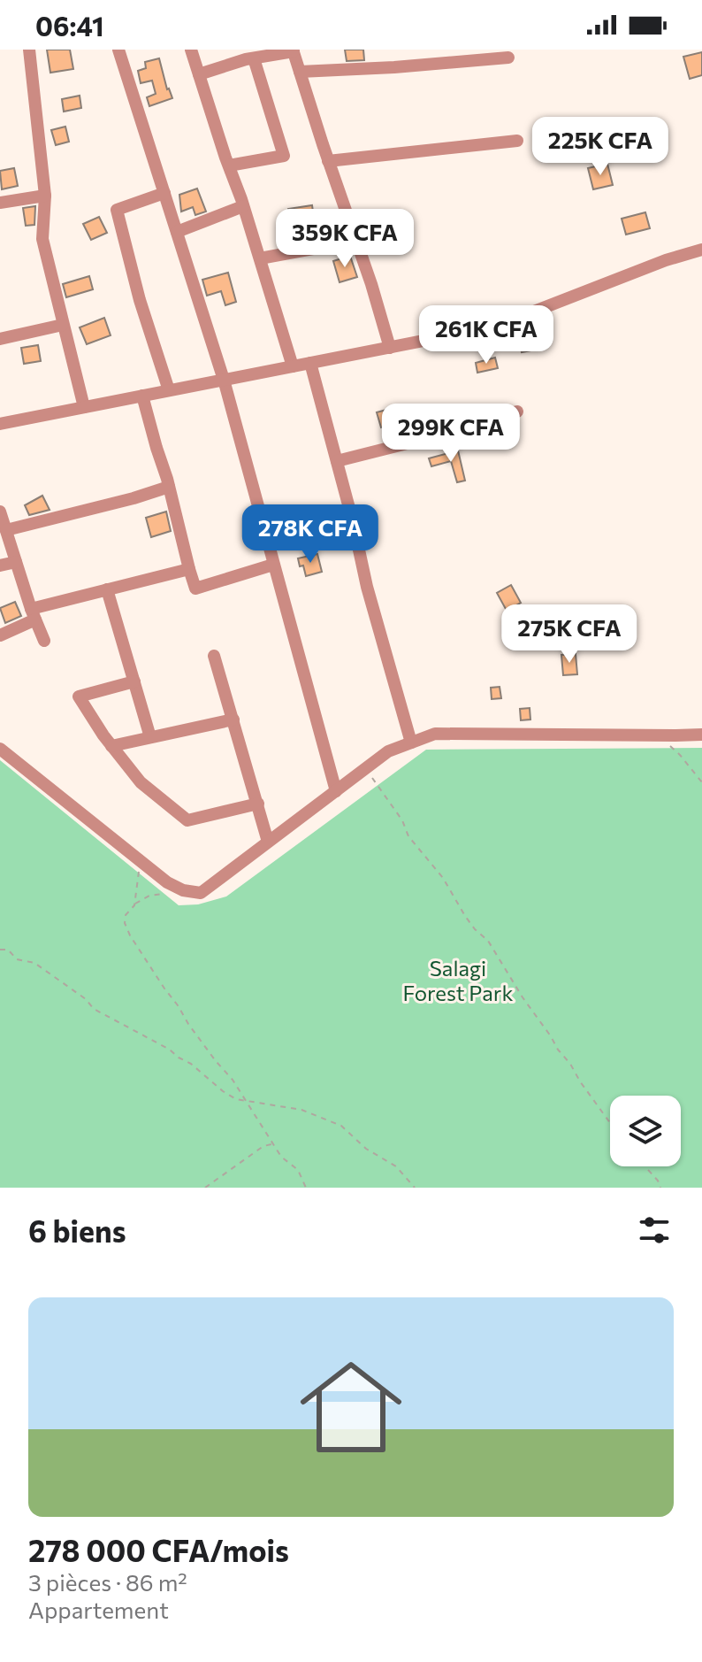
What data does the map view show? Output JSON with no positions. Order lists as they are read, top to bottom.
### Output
{
  "parks": ["Salagi Forest Park"],
  "page": {
    "status": "06:41",
    "price": [
      "225K CFA",
      "359K CFA",
      "261K CFA",
      "299K CFA",
      "278K CFA",
      "275K CFA"
    ],
    "heading": "6 biens",
    "list": [
      {
        "name": "278 000 CFA/mois",
        "note": "3 pièces · 86 m² · Appartement"
      }
    ]
  }
}
